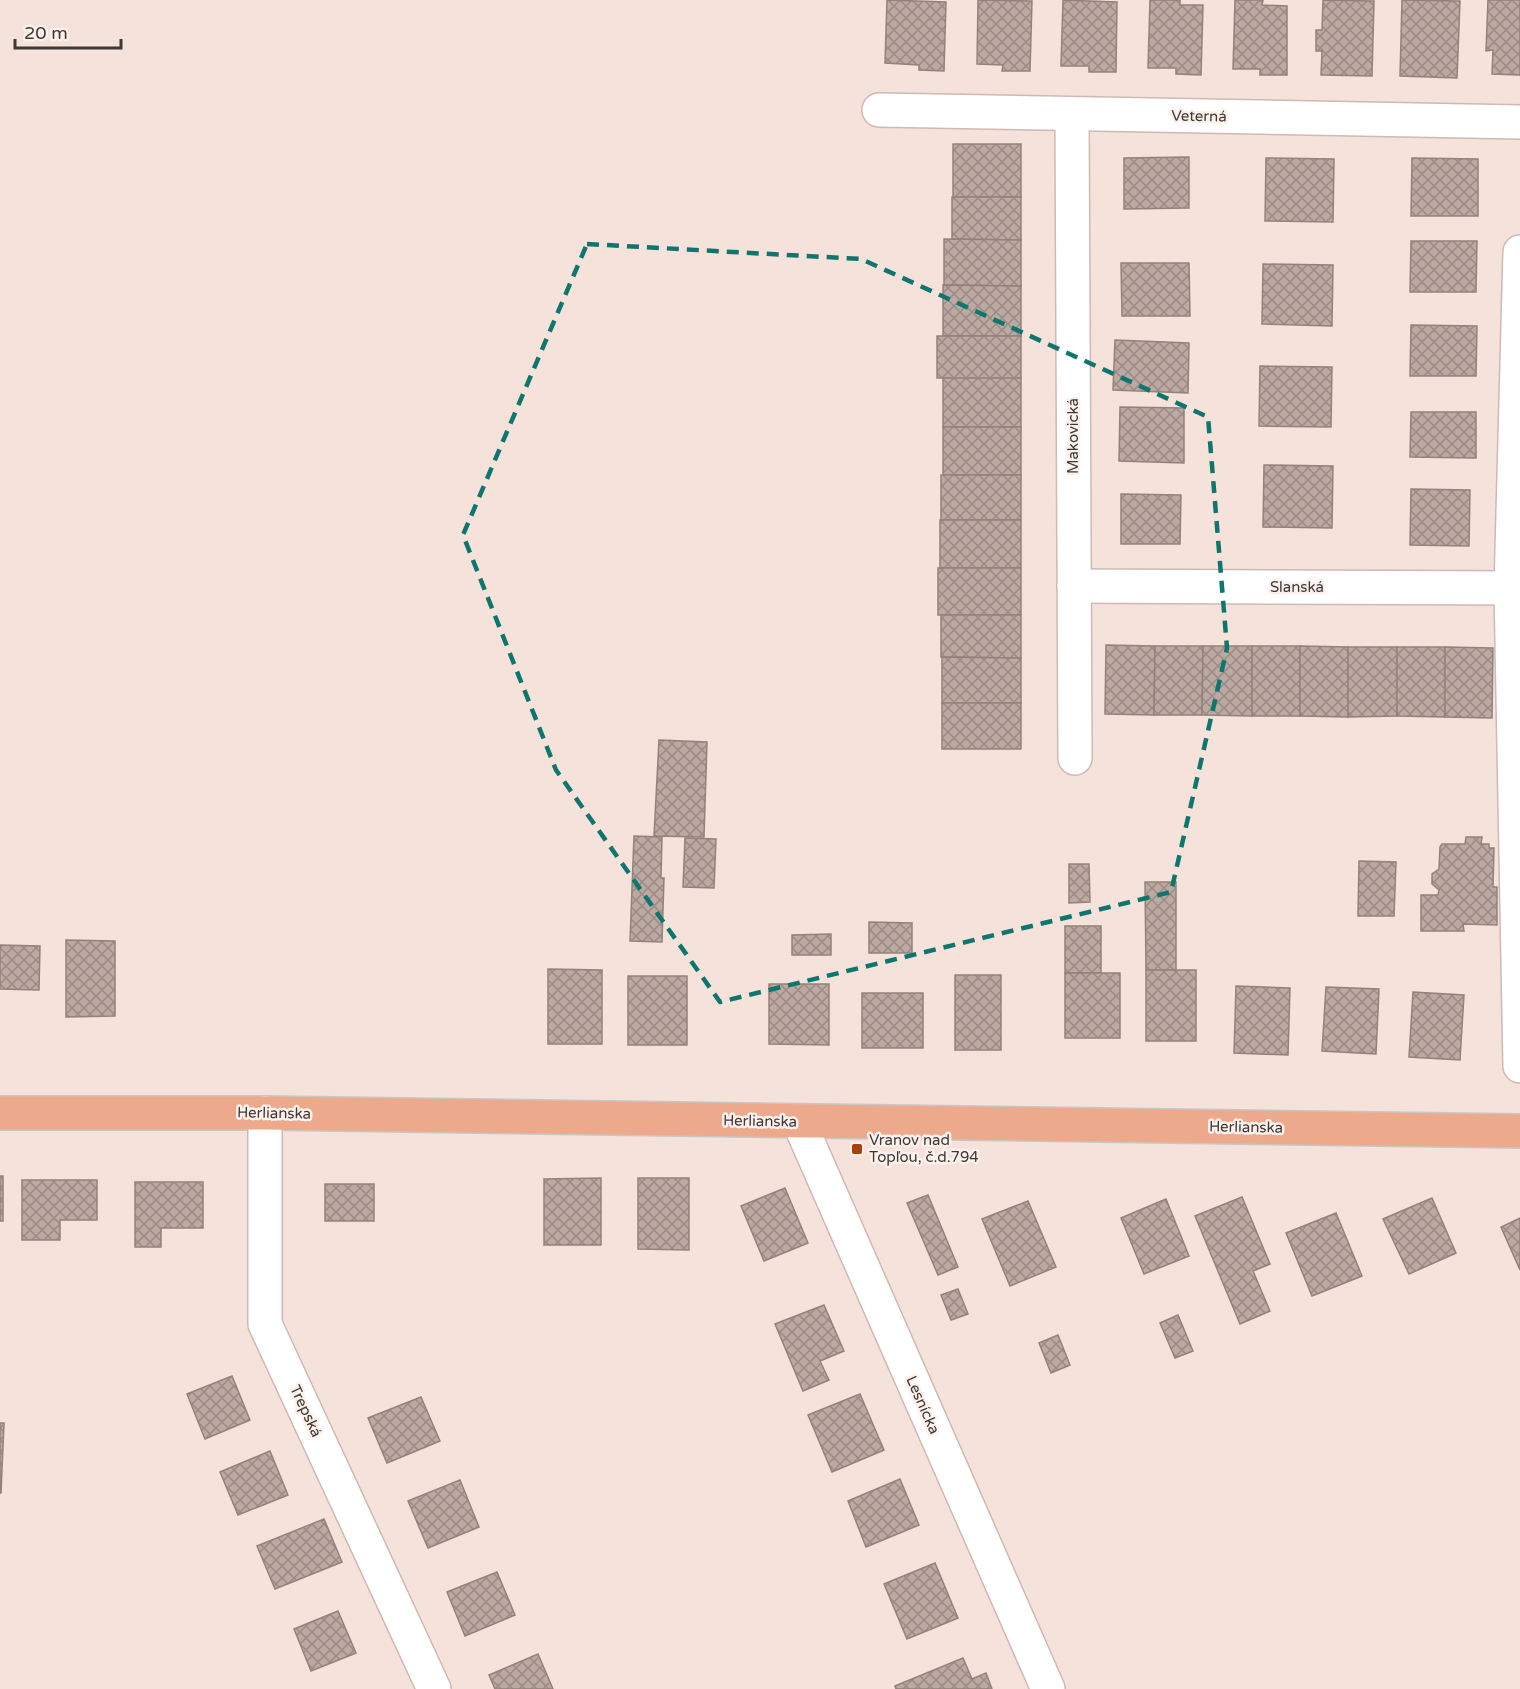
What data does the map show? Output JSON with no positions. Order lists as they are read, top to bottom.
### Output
{
  "streets": {
    "main road": ["Herlianska"],
    "street": [
      "Veterná",
      "Makovická",
      "Slanská",
      "Lesnícka",
      "Trepská"
    ]
  },
  "crossings": [
    ["Veterná", "Makovická"],
    ["Makovická", "Slanská"],
    ["Herlianska", "Lesnícka"],
    ["Herlianska", "Trepská"]
  ],
  "places": {
    "transit": ["Vranov nad Topľou, č.d.794"]
  },
  "scale_bar": "20 m"
}
